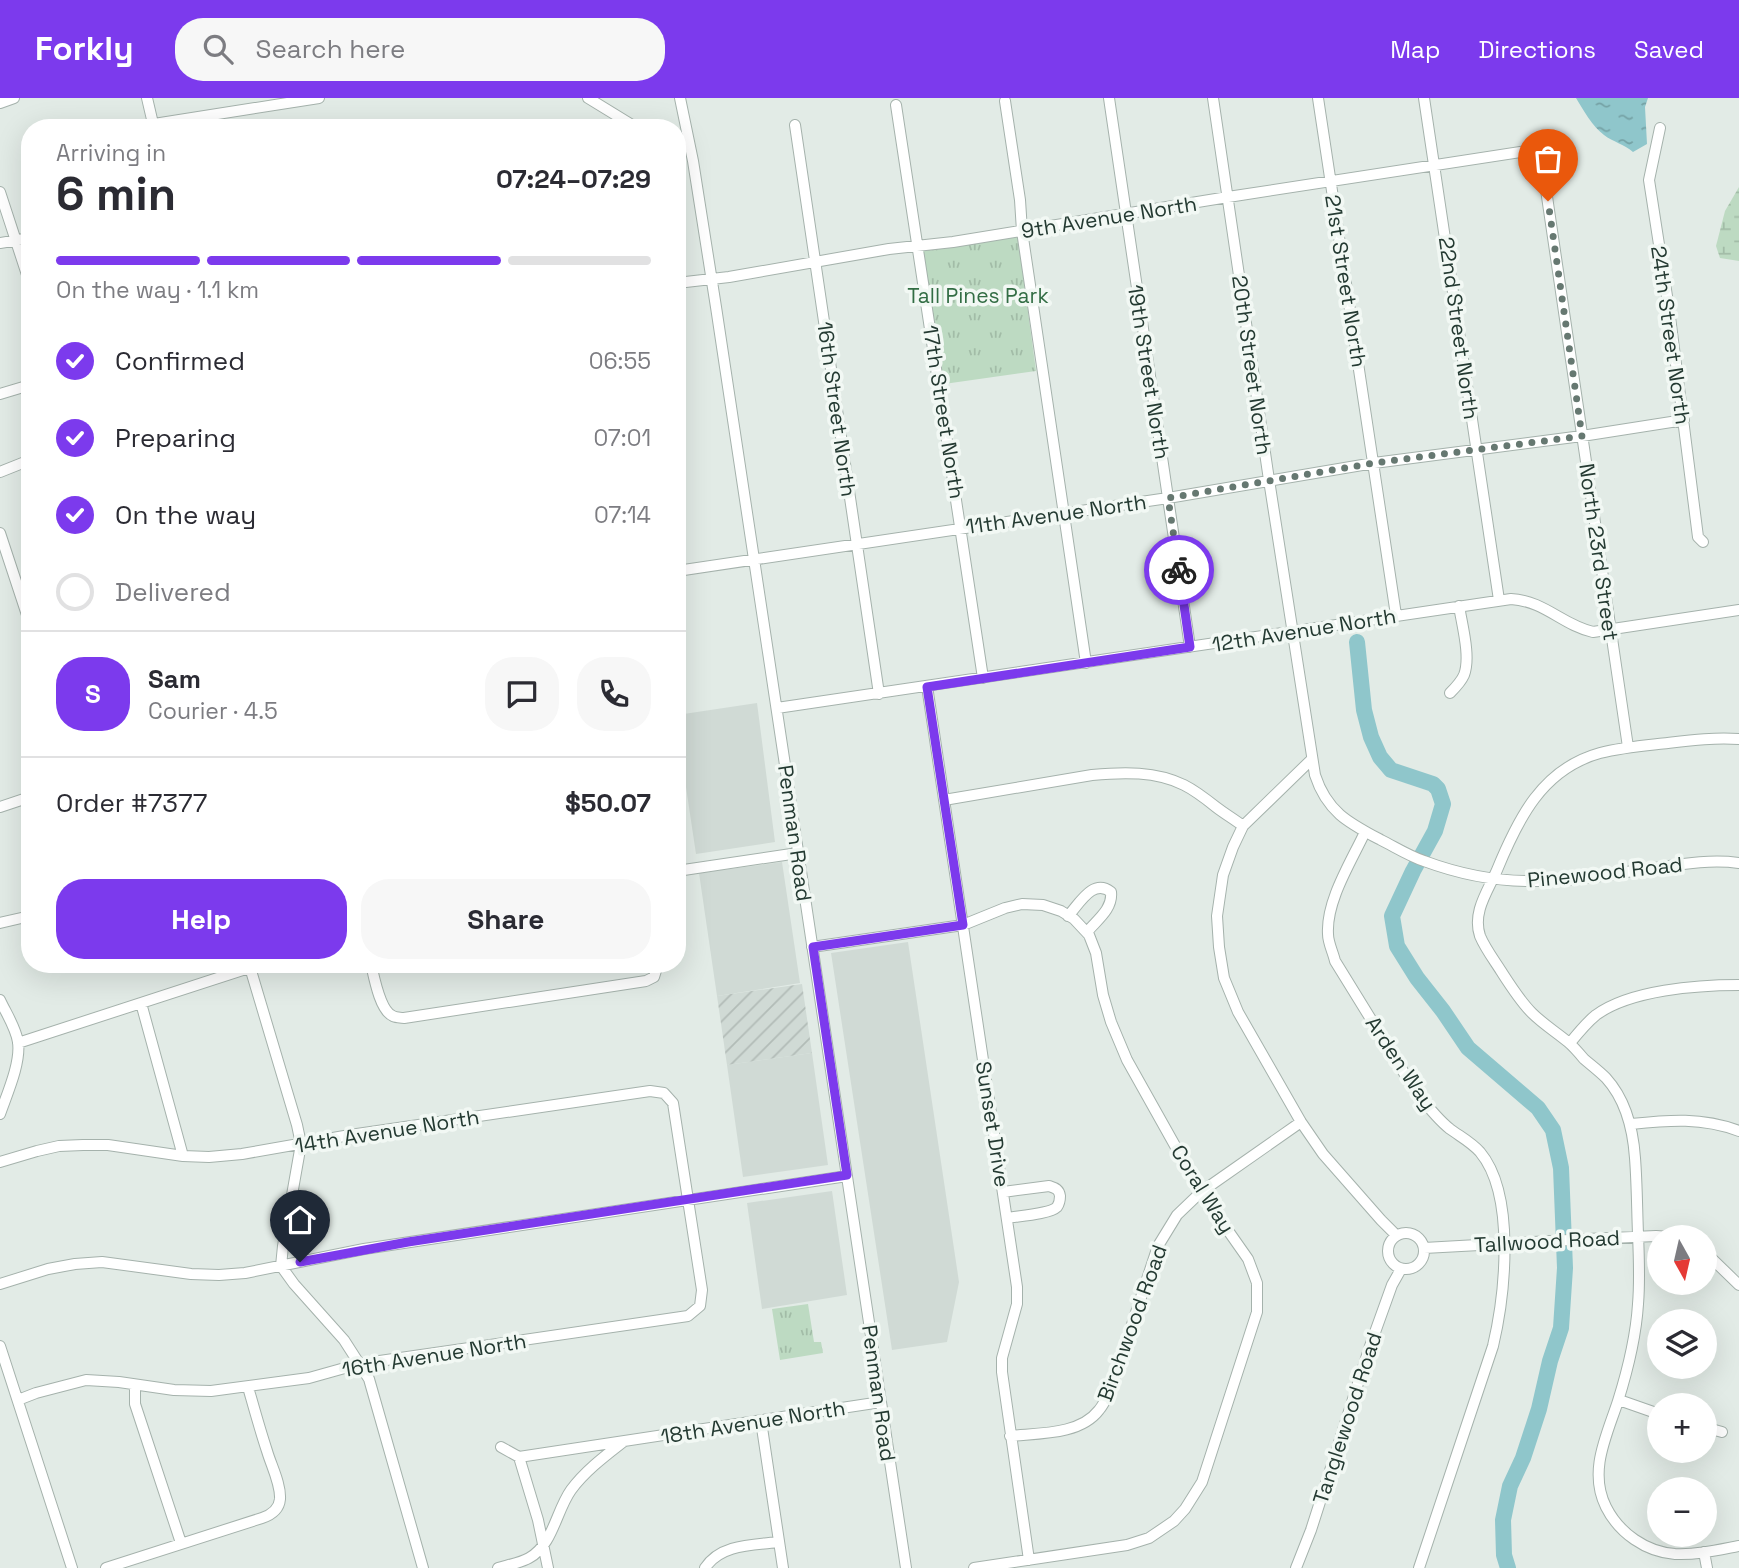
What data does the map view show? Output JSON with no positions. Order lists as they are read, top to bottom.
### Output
{
  "streets": {
    "street": [
      "9th Avenue North",
      "21st Street North",
      "22nd Street North",
      "24th Street North",
      "20th Street North",
      "19th Street North",
      "16th Street North",
      "17th Street North",
      "11th Avenue North",
      "North 23rd Street",
      "12th Avenue North",
      "Penman Road",
      "Pinewood Road",
      "Arden Way",
      "Sunset Drive",
      "14th Avenue North",
      "Coral Way",
      "Tallwood Road",
      "Birchwood Road",
      "16th Avenue North",
      "Tanglewood Road",
      "18th Avenue North"
    ]
  },
  "crossings": [
    ["9th Avenue North", "21st Street North"],
    ["9th Avenue North", "22nd Street North"],
    ["9th Avenue North", "20th Street North"],
    ["9th Avenue North", "19th Street North"],
    ["9th Avenue North", "16th Street North"],
    ["9th Avenue North", "17th Street North"],
    ["9th Avenue North", "North 23rd Street"],
    ["9th Avenue North", "Penman Road"],
    ["21st Street North", "11th Avenue North"],
    ["21st Street North", "12th Avenue North"],
    ["22nd Street North", "11th Avenue North"],
    ["22nd Street North", "12th Avenue North"],
    ["24th Street North", "11th Avenue North"],
    ["20th Street North", "11th Avenue North"],
    ["20th Street North", "12th Avenue North"],
    ["20th Street North", "Pinewood Road"],
    ["19th Street North", "11th Avenue North"],
    ["19th Street North", "12th Avenue North"],
    ["16th Street North", "11th Avenue North"],
    ["16th Street North", "12th Avenue North"],
    ["17th Street North", "11th Avenue North"],
    ["17th Street North", "12th Avenue North"],
    ["11th Avenue North", "North 23rd Street"],
    ["11th Avenue North", "Penman Road"],
    ["North 23rd Street", "12th Avenue North"],
    ["12th Avenue North", "Penman Road"],
    ["12th Avenue North", "Sunset Drive"],
    ["Penman Road", "Coral Way"],
    ["Penman Road", "18th Avenue North"],
    ["Pinewood Road", "Arden Way"],
    ["Arden Way", "Tallwood Road"],
    ["Sunset Drive", "Coral Way"],
    ["Sunset Drive", "Birchwood Road"],
    ["14th Avenue North", "16th Avenue North"],
    ["Coral Way", "Birchwood Road"],
    ["Tallwood Road", "Tanglewood Road"]
  ],
  "parks": ["Tall Pines Park"],
  "north": "bottom",
  "page": {
    "header": "Forkly",
    "search": "Search here",
    "nav": ["Map", "Directions", "Saved"],
    "heading": ["6 min", "Arriving in", "07:24–07:29"],
    "panel": [
      "Sam",
      "Courier · 4.5",
      "Order #7377",
      "$50.07"
    ],
    "bar": "On the way · 1.1 km",
    "list": [
      ["Confirmed", "06:55"],
      ["Preparing", "07:01"],
      ["On the way", "07:14"],
      "Delivered"
    ],
    "round": "S",
    "buttons": ["Help", "Share"],
    "map_buttons": ["+", "−"]
  }
}
